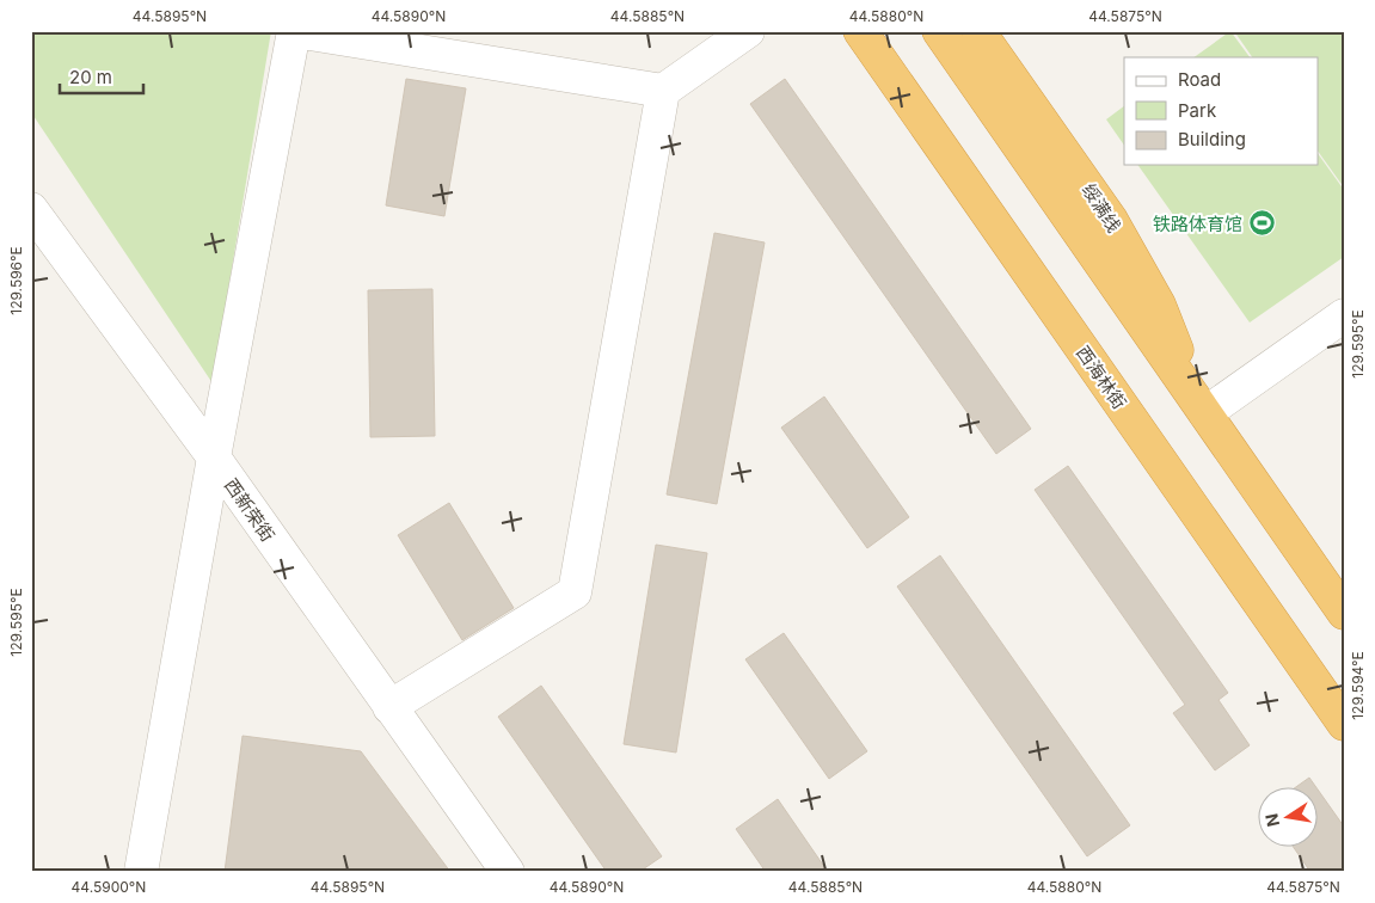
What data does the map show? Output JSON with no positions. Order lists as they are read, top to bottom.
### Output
{
  "streets": {
    "highway": ["绥满线", "西海林街"],
    "street": ["西新荣街"]
  },
  "places": {
    "sports": ["铁路体育馆"]
  },
  "legend": ["Road", "Park", "Building"],
  "scale_bar": "20 m",
  "north": "left",
  "coordinates": [
    "44.5895°N",
    "44.5890°N",
    "44.5885°N",
    "44.5880°N",
    "44.5875°N",
    "129.596°E",
    "129.595°E",
    "129.594°E",
    "44.5900°N"
  ]
}
